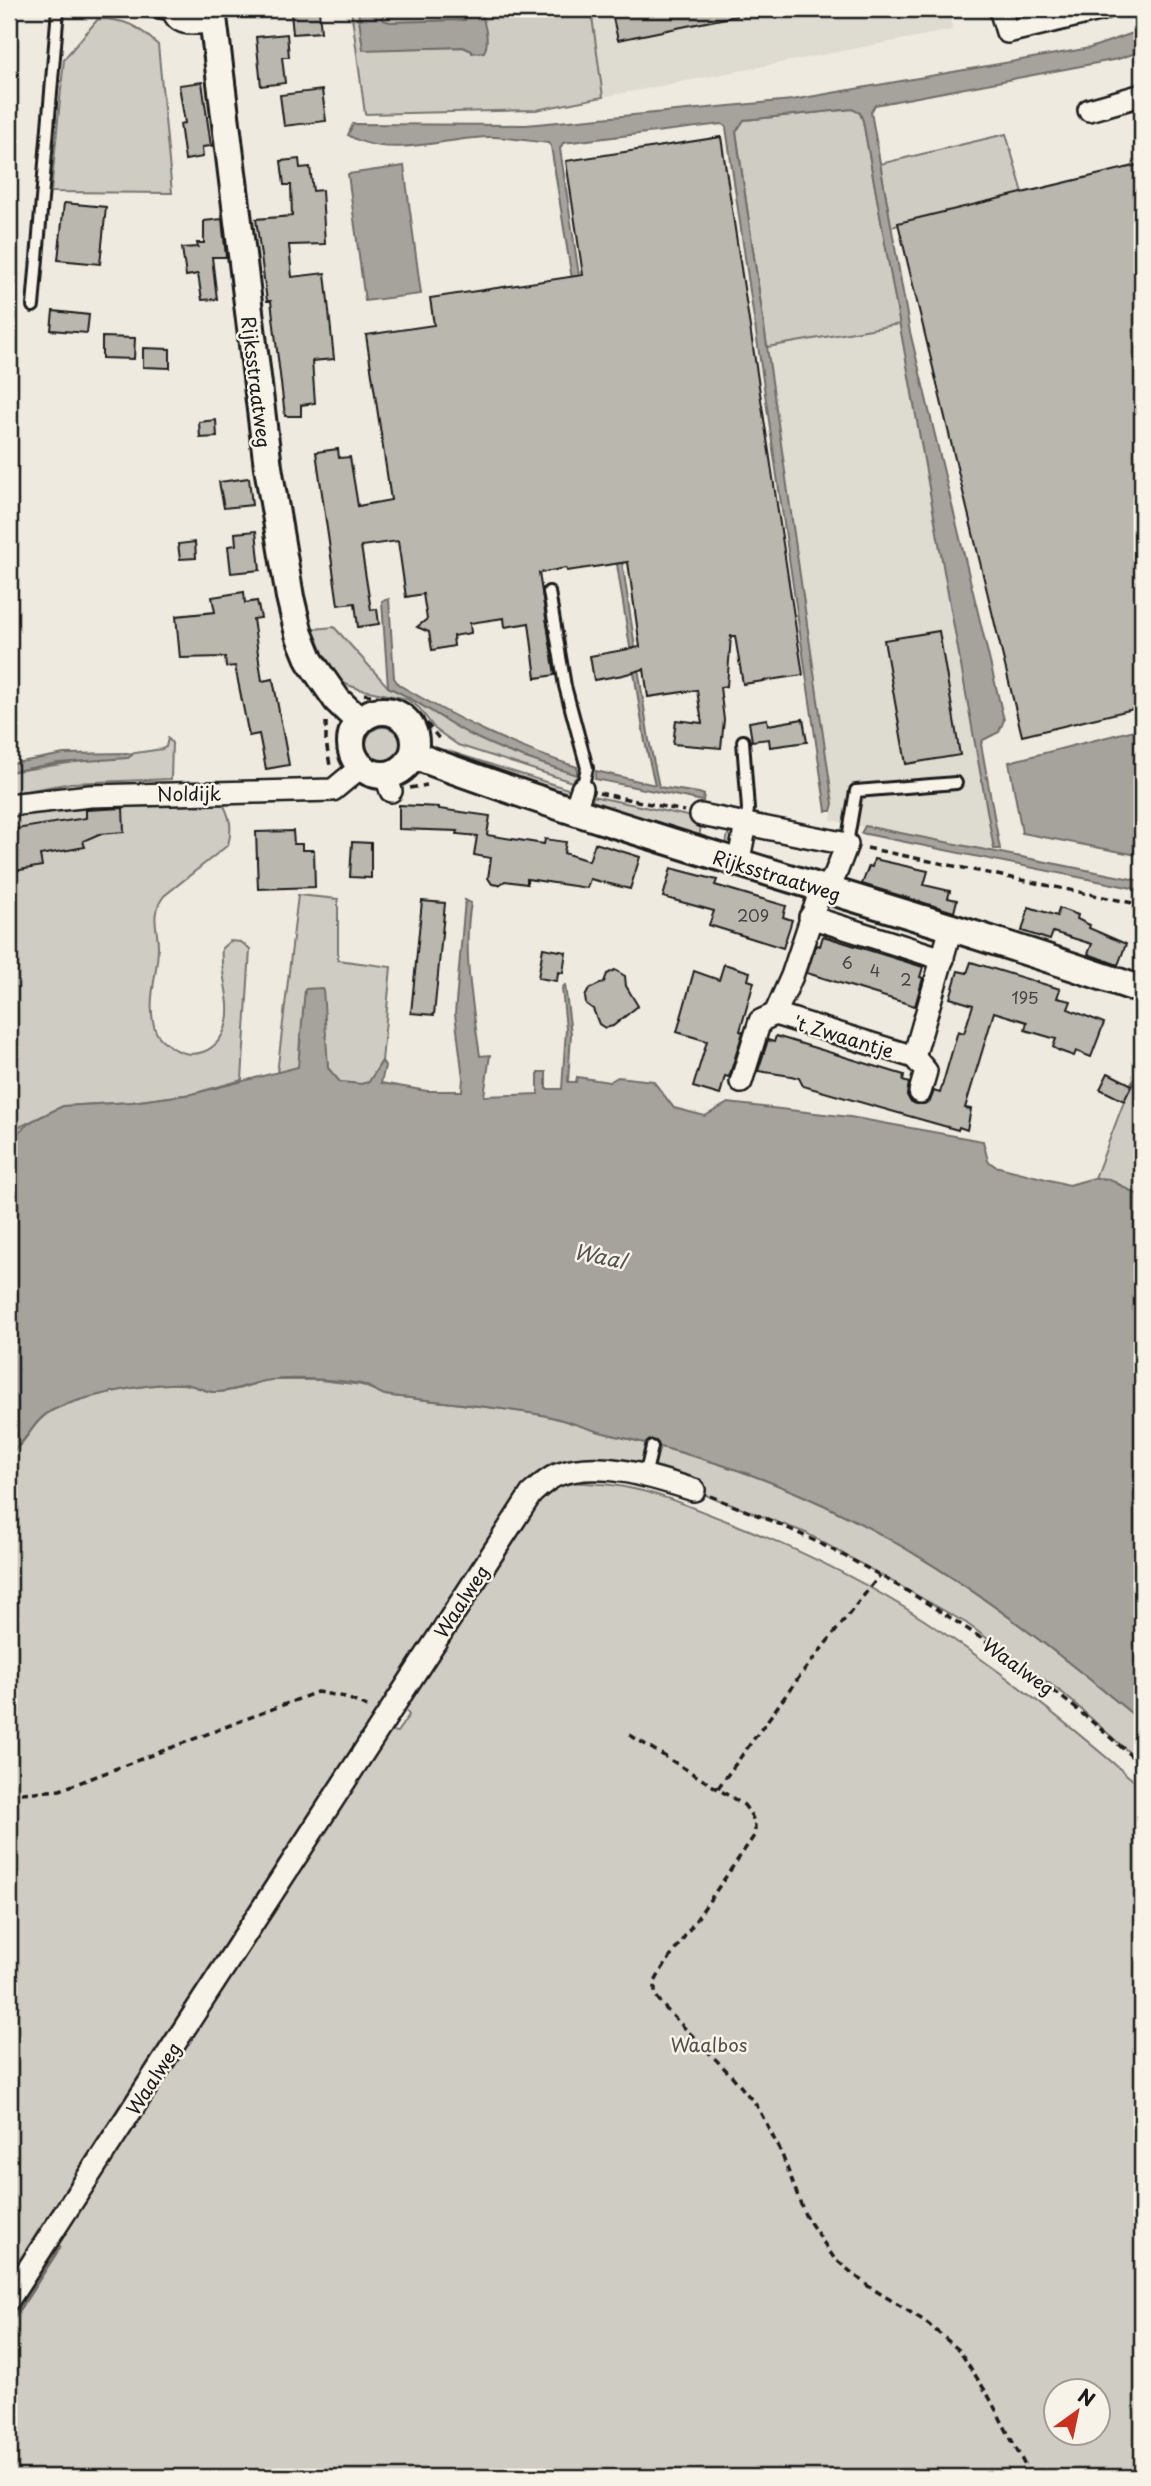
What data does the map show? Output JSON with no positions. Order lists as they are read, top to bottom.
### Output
{
  "streets": {
    "street": [
      "Rijksstraatweg",
      "Noldijk",
      "'t Zwaantje",
      "Waalweg"
    ]
  },
  "crossings": [
    ["Rijksstraatweg", "Noldijk"],
    ["Rijksstraatweg", "'t Zwaantje"]
  ],
  "water": ["Waal"],
  "parks": ["Waalbos"],
  "house_numbers": [
    "209",
    "6",
    "4",
    "2",
    "195"
  ],
  "north": "top right"
}
